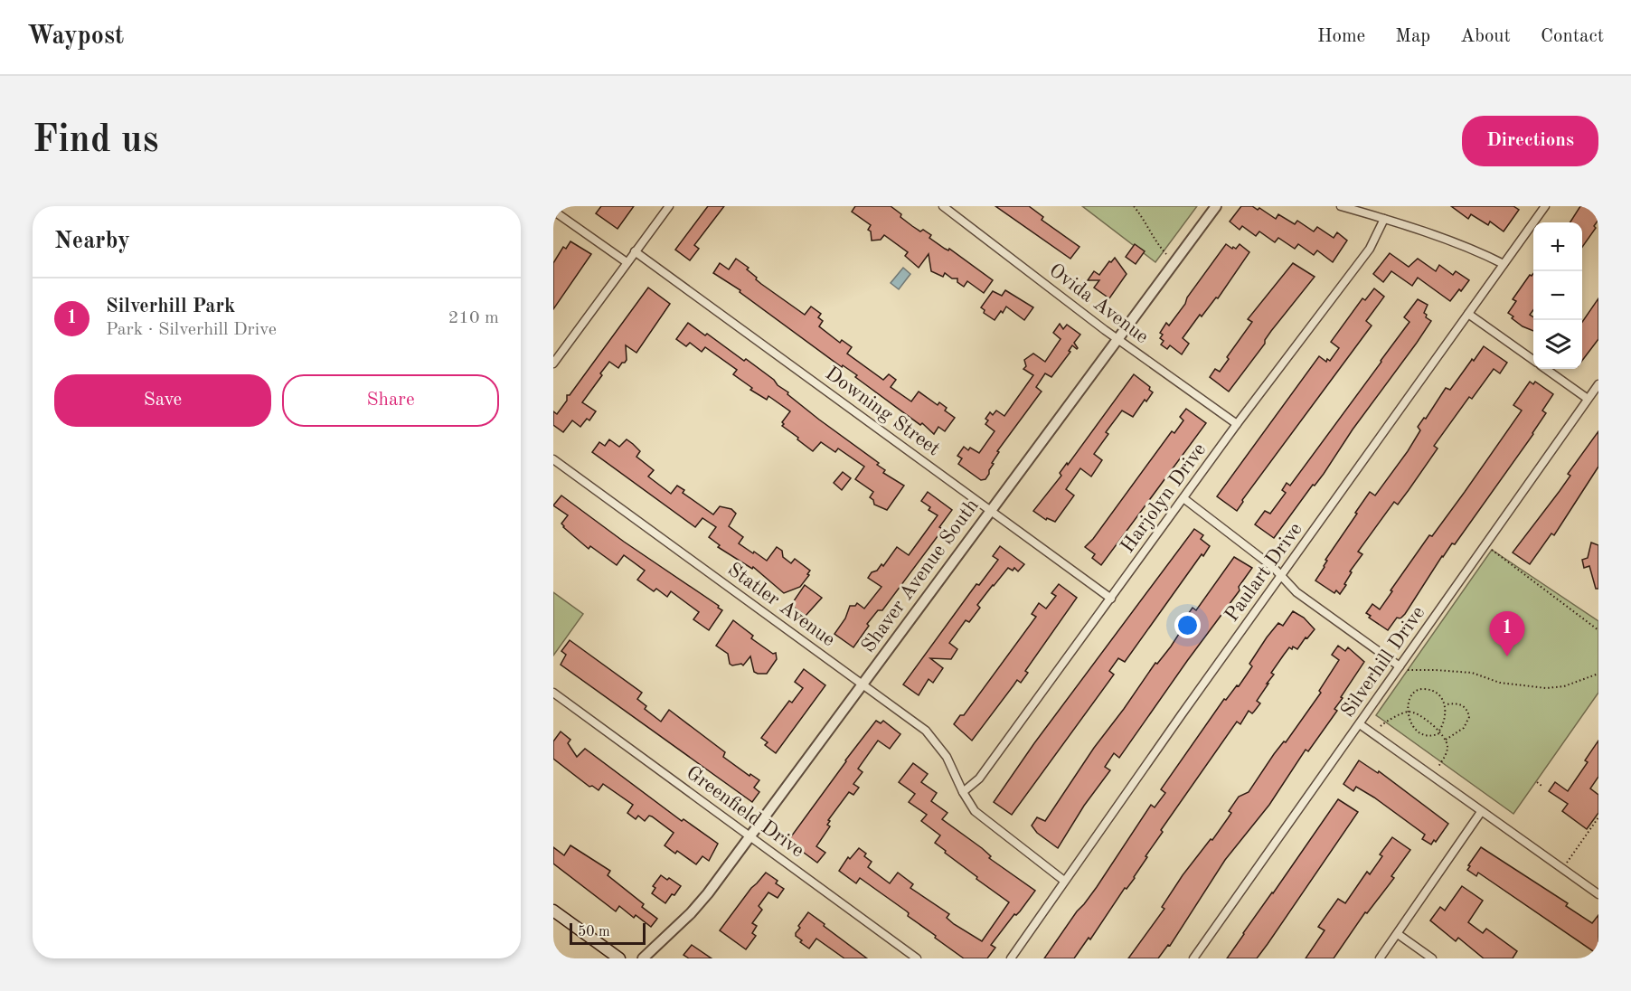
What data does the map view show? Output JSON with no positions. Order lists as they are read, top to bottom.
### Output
{
  "streets": {
    "street": [
      "Ovida Avenue",
      "Downing Street",
      "Harjolyn Drive",
      "Paulart Drive",
      "Shaver Avenue South",
      "Statler Avenue",
      "Silverhill Drive",
      "Greenfield Drive"
    ]
  },
  "crossings": [
    ["Ovida Avenue", "Harjolyn Drive"],
    ["Ovida Avenue", "Shaver Avenue South"],
    ["Downing Street", "Harjolyn Drive"],
    ["Downing Street", "Shaver Avenue South"],
    ["Harjolyn Drive", "Statler Avenue"],
    ["Paulart Drive", "Statler Avenue"],
    ["Shaver Avenue South", "Statler Avenue"],
    ["Shaver Avenue South", "Greenfield Drive"]
  ],
  "scale_bar": "50 m",
  "page": {
    "header": "Waypost",
    "nav": [
      "Home",
      "Map",
      "About",
      "Contact"
    ],
    "buttons": [
      "Directions",
      ["Save", "Share"]
    ],
    "title": "Find us",
    "heading": "Nearby",
    "map_buttons": ["+", "−"],
    "list": [
      {
        "mark": "1",
        "name": "Silverhill Park",
        "note": "Park · Silverhill Drive",
        "value": "210 m"
      }
    ],
    "pins": "1",
    "scale": "50 m"
  }
}
